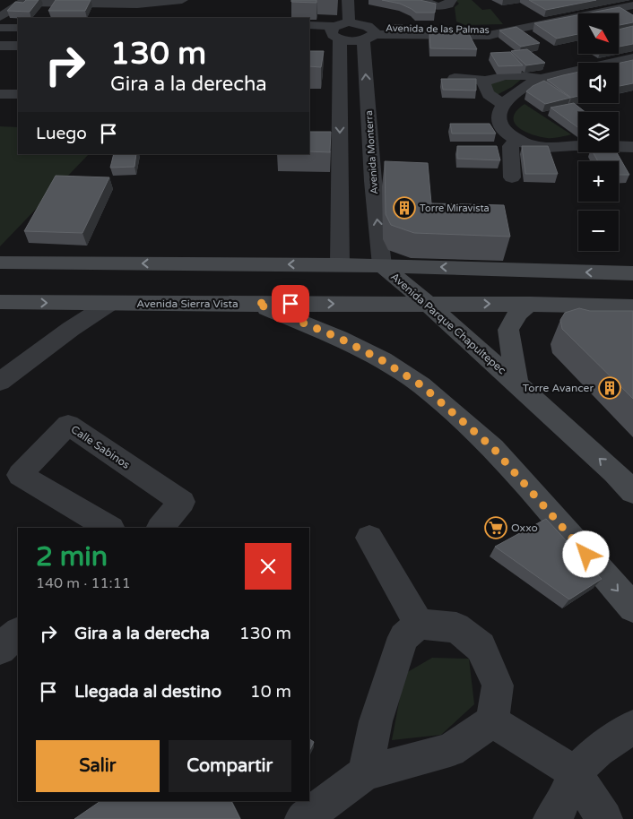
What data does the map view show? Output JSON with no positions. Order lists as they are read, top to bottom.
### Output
{
  "streets": {
    "main road": ["Avenida Sierra Vista", "Avenida Parque Chapultepec"],
    "street": ["Avenida de las Palmas", "Avenida Monterra", "Calle Sabinos"]
  },
  "crossings": [
    ["Avenida de las Palmas", "Avenida Monterra"],
    ["Avenida Monterra", "Avenida Parque Chapultepec"],
    ["Avenida Sierra Vista", "Avenida Parque Chapultepec"]
  ],
  "places": {
    "building": ["Torre Miravista", "Torre Avancer"],
    "supermarket": ["Oxxo"]
  },
  "north": "bottom right",
  "page": {
    "map_buttons": ["+", "−"],
    "turn": ["130 m", "Gira a la derecha"],
    "then": "Luego",
    "heading": ["2 min", "140 m · 11:11"],
    "list": [
      {
        "name": "Gira a la derecha",
        "value": "130 m"
      },
      {
        "name": "Llegada al destino",
        "value": "10 m"
      }
    ],
    "buttons": ["Salir", "Compartir"]
  }
}
